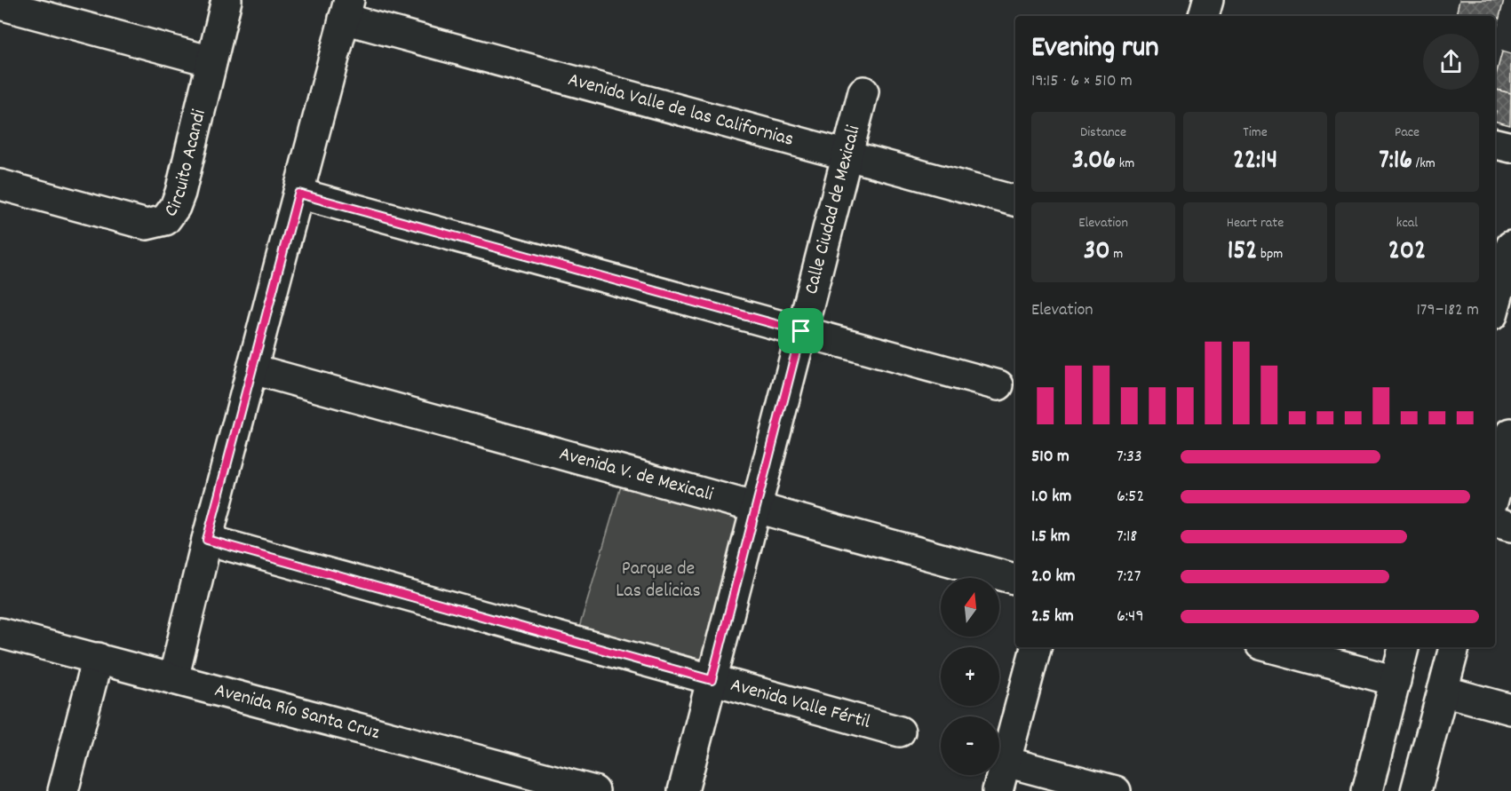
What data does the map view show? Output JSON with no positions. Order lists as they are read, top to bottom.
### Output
{
  "streets": {
    "street": [
      "Avenida Valle de las Californias",
      "Circuito Acandi",
      "Calle Ciudad de Mexicali",
      "Avenida V. de Mexicali",
      "Avenida Valle Fértil",
      "Avenida Río Santa Cruz"
    ]
  },
  "crossings": [
    ["Avenida Valle de las Californias", "Calle Ciudad de Mexicali"],
    ["Calle Ciudad de Mexicali", "Avenida V. de Mexicali"],
    ["Calle Ciudad de Mexicali", "Avenida Valle Fértil"]
  ],
  "parks": ["Parque de Las delicias"],
  "north": "top",
  "page": {
    "heading": ["Evening run", "19:15 · 6 × 510 m"],
    "stats": [
      ["Distance", "3.06 km"],
      ["Time", "22:14"],
      ["Pace", "7:16 /km"],
      ["Elevation", "30 m"],
      ["Heart rate", "152 bpm"],
      ["kcal", "202"]
    ],
    "chart": ["Elevation", "179–182 m"],
    "list": [
      {
        "name": "510 m",
        "note": "7:33"
      },
      {
        "name": "1.0 km",
        "note": "6:52"
      },
      {
        "name": "1.5 km",
        "note": "7:18"
      },
      {
        "name": "2.0 km",
        "note": "7:27"
      },
      {
        "name": "2.5 km",
        "note": "6:49"
      }
    ],
    "map_buttons": ["+", "−"]
  }
}
